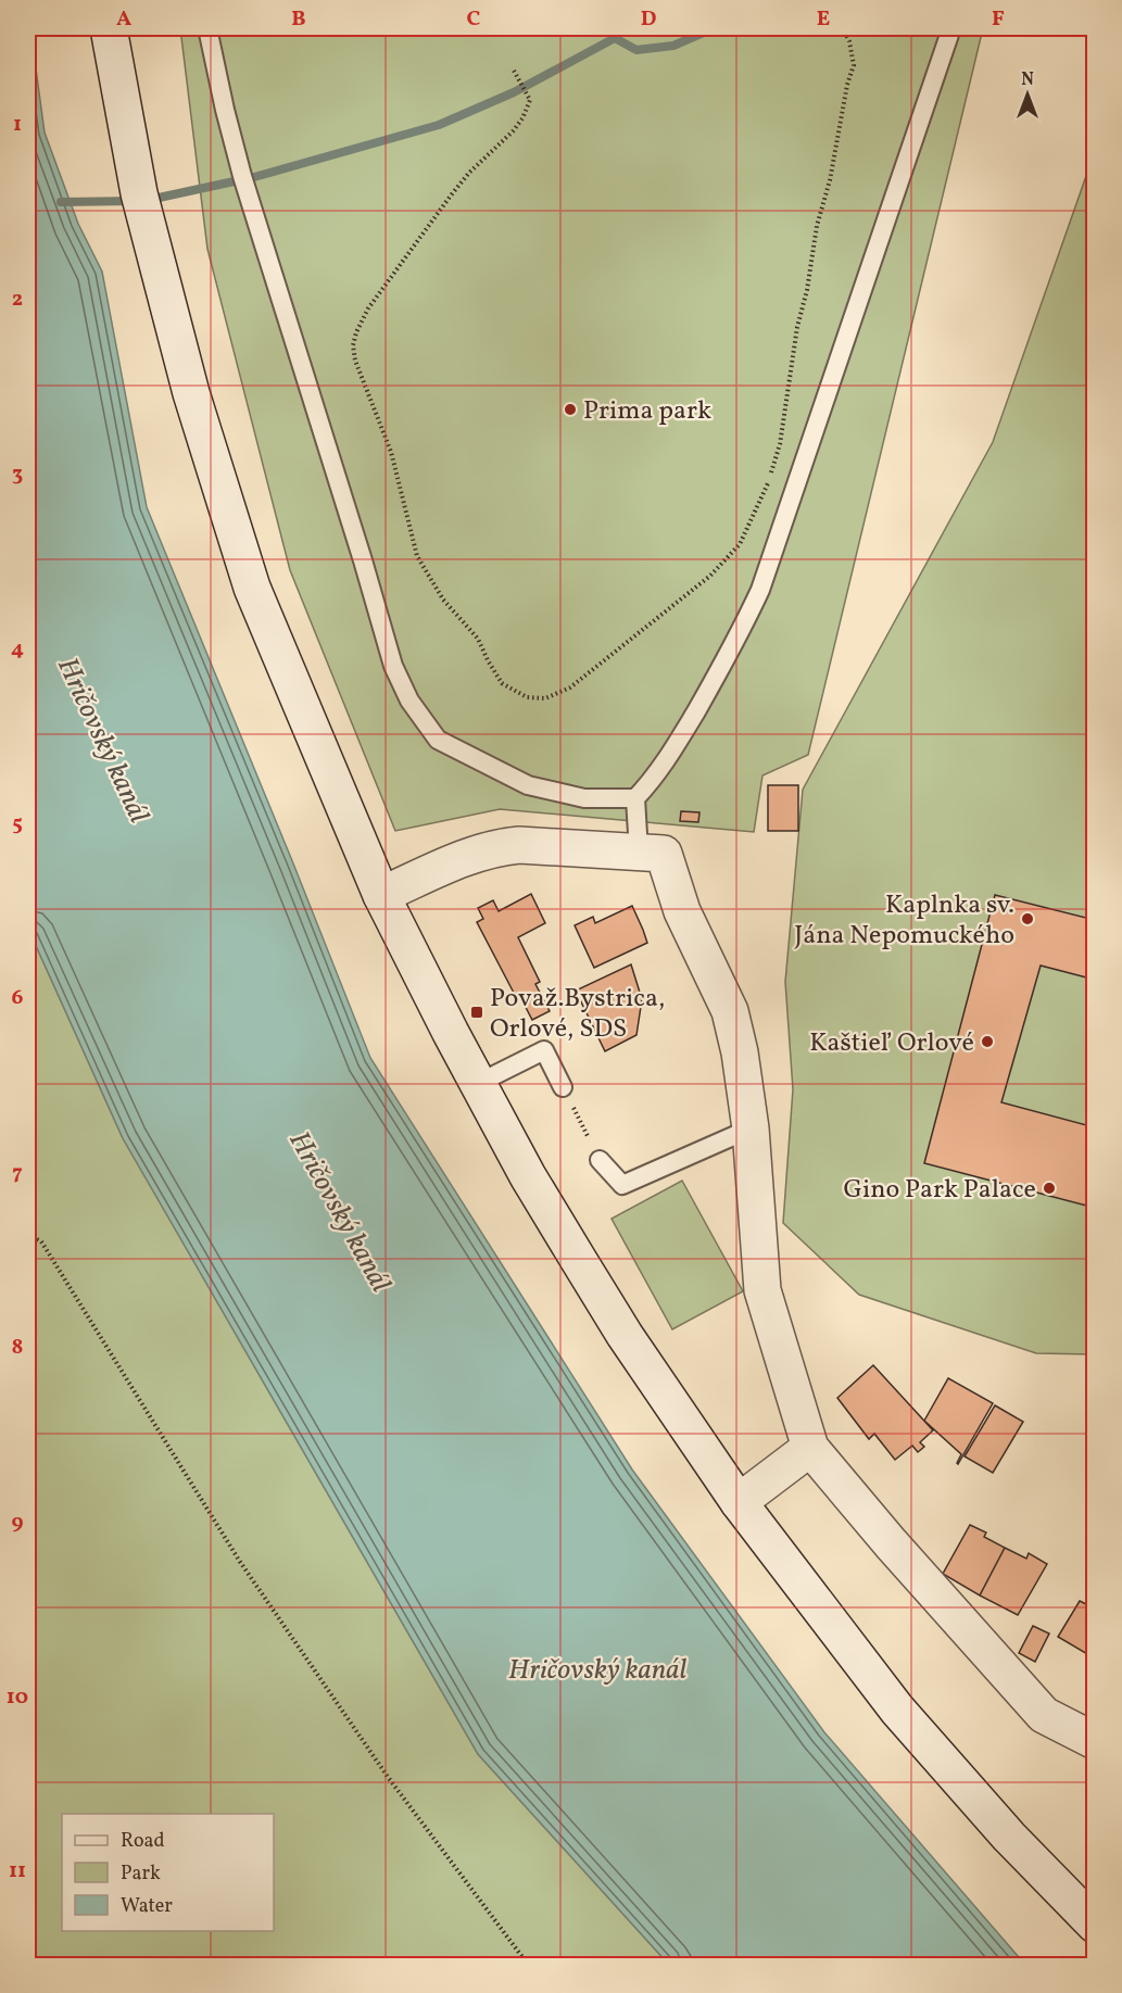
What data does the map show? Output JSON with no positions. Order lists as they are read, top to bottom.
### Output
{
  "water": ["Hričovský kanál"],
  "places": {
    "other": [
      "Prima park",
      "Kaplnka sv. Jána Nepomuckého",
      "Kaštieľ Orlové",
      "Gino Park Palace"
    ],
    "transit": ["Považ.Bystrica, Orlové, SDS"]
  },
  "legend": ["Road", "Park", "Water"],
  "north": "top",
  "grid": {
    "columns": [
      "A",
      "B",
      "C",
      "D",
      "E",
      "F"
    ],
    "rows": [
      "1",
      "2",
      "3",
      "4",
      "5",
      "6",
      "7",
      "8",
      "9",
      "10",
      "11"
    ]
  }
}
